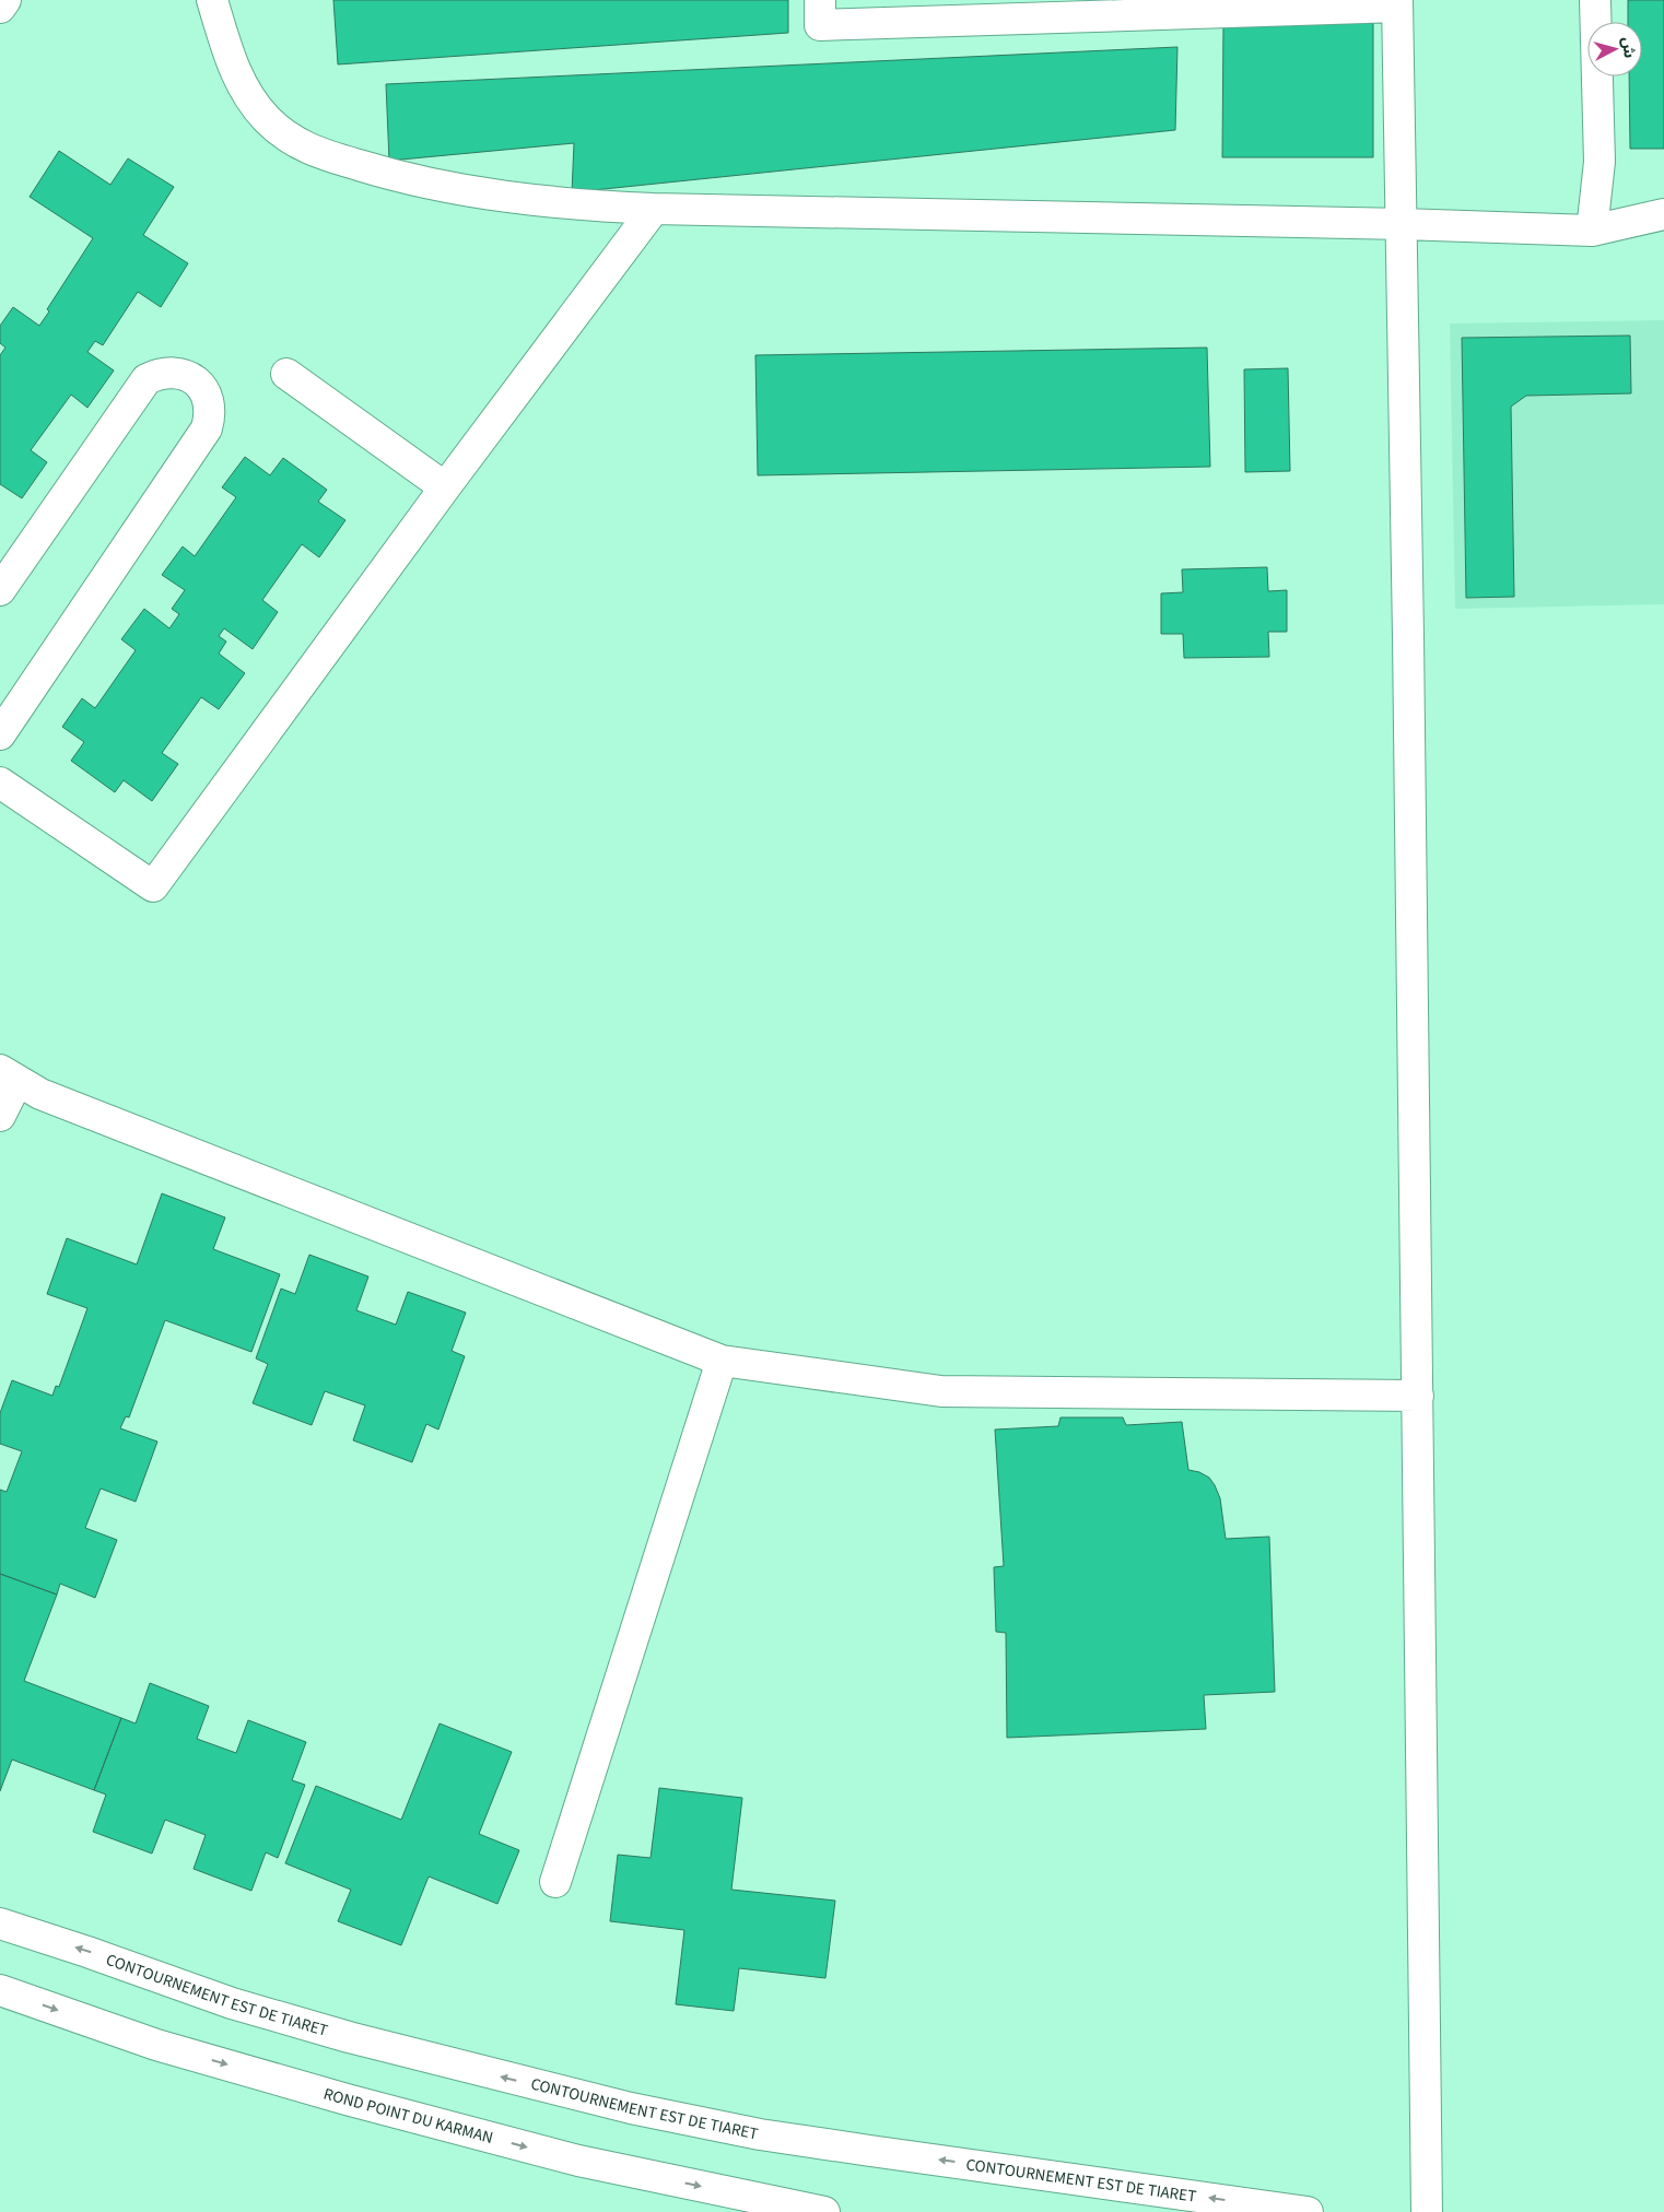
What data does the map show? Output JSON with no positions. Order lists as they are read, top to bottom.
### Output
{
  "streets": {
    "main road": ["CONTOURNEMENT EST DE TIARET", "ROND POINT DU KARMAN"]
  },
  "one_way": ["CONTOURNEMENT EST DE TIARET", "ROND POINT DU KARMAN"],
  "north": "right"
}
